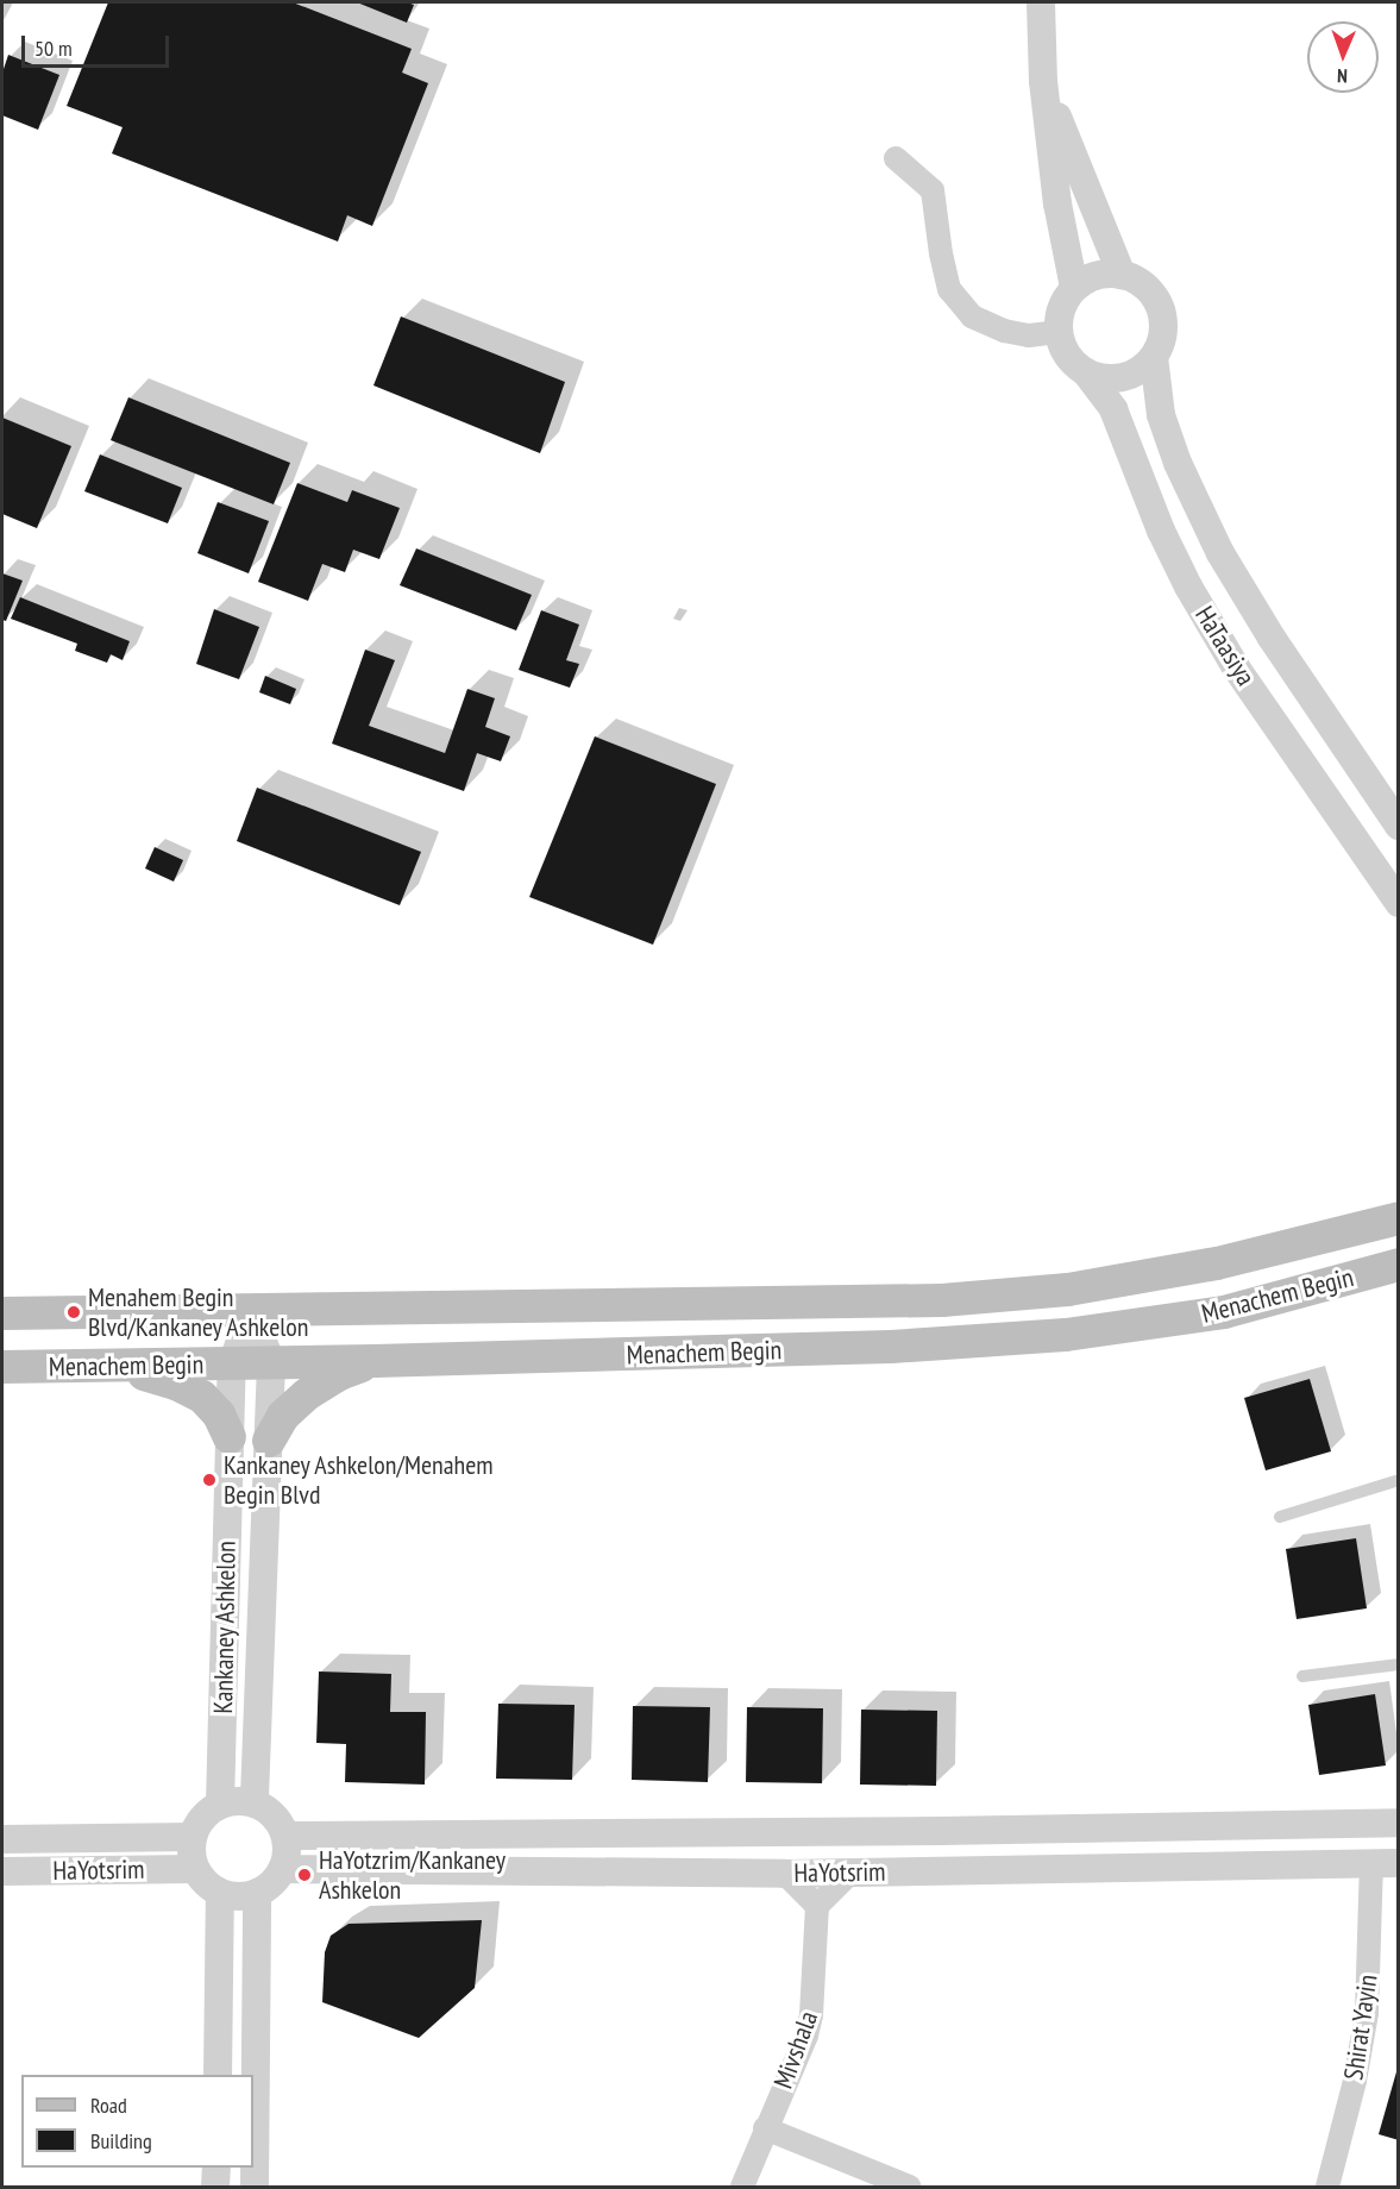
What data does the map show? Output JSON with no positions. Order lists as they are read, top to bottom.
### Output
{
  "streets": {
    "main road": ["Menachem Begin"],
    "street": [
      "HaTaasiya",
      "Kankaney Ashkelon",
      "HaYotsrim",
      "Shirat Yayin",
      "Mivshala"
    ]
  },
  "crossings": [
    ["Menachem Begin", "Kankaney Ashkelon"],
    ["Kankaney Ashkelon", "HaYotsrim"],
    ["HaYotsrim", "Shirat Yayin"]
  ],
  "places": ["Menahem Begin Blvd/Kankaney Ashkelon", "Kankaney Ashkelon/Menahem Begin Blvd", "HaYotzrim/Kankaney Ashkelon"],
  "legend": ["Road", "Building"],
  "scale_bar": "50 m",
  "north": "bottom"
}
